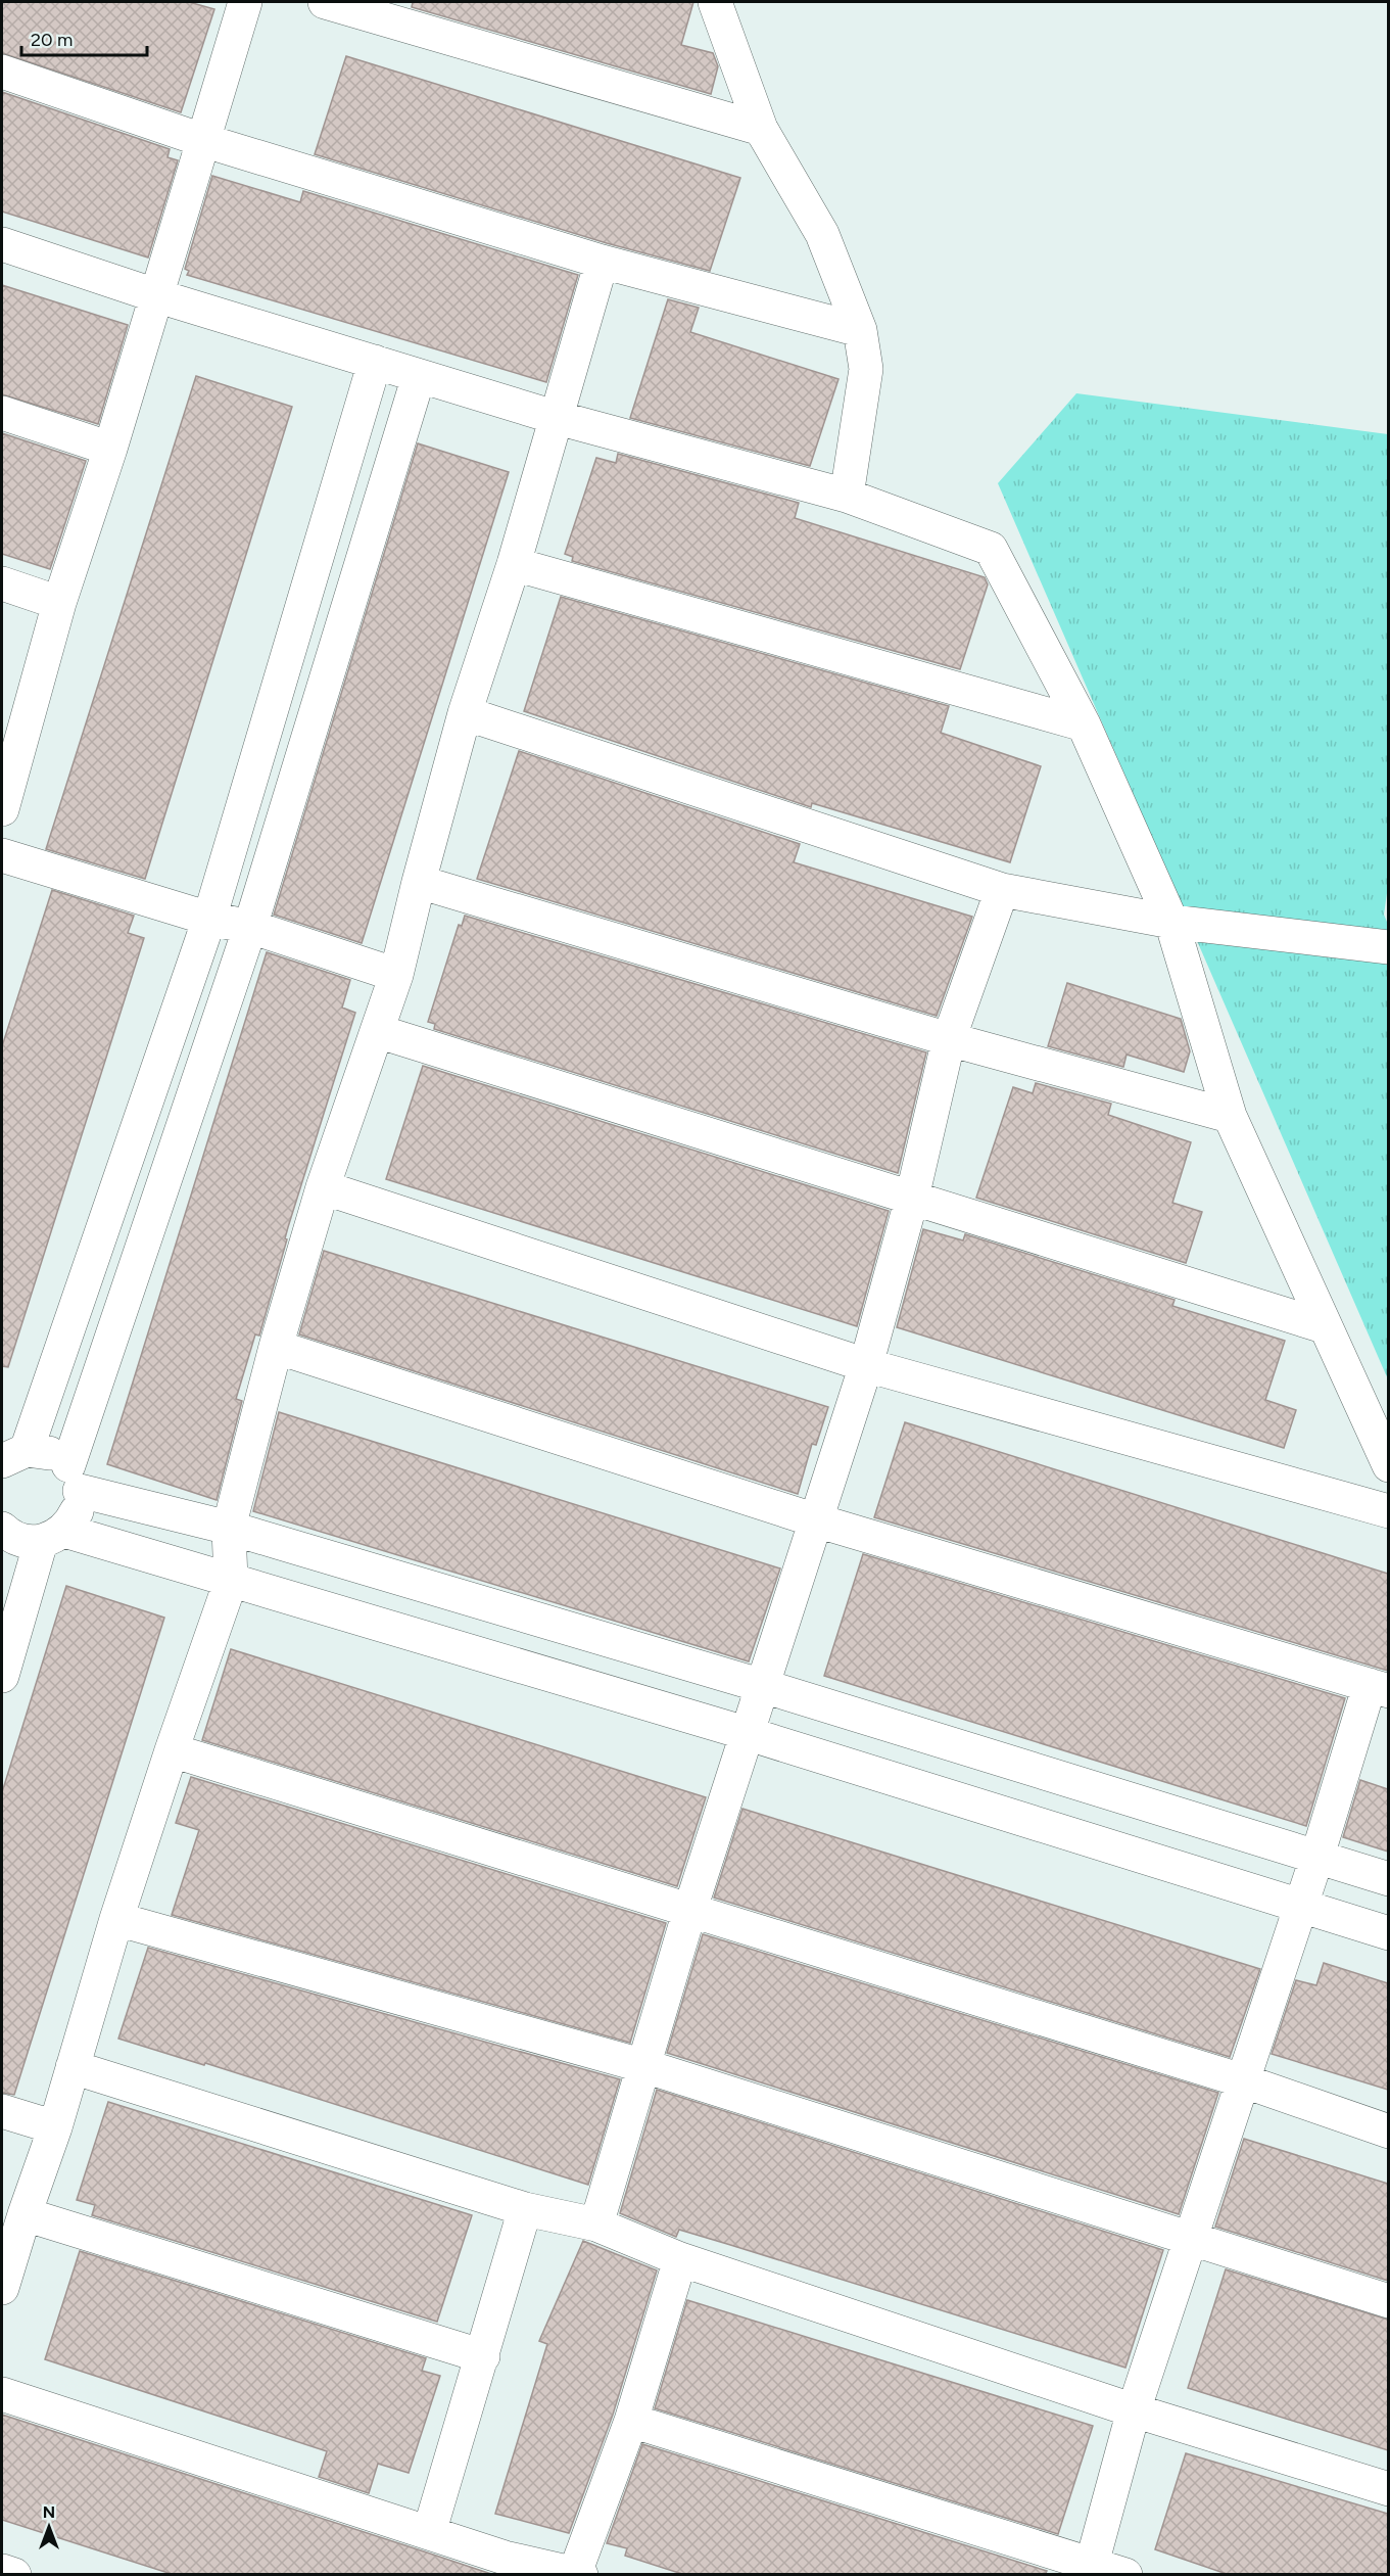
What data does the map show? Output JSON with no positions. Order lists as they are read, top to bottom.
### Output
{
  "scale_bar": "20 m",
  "north": "top"
}
